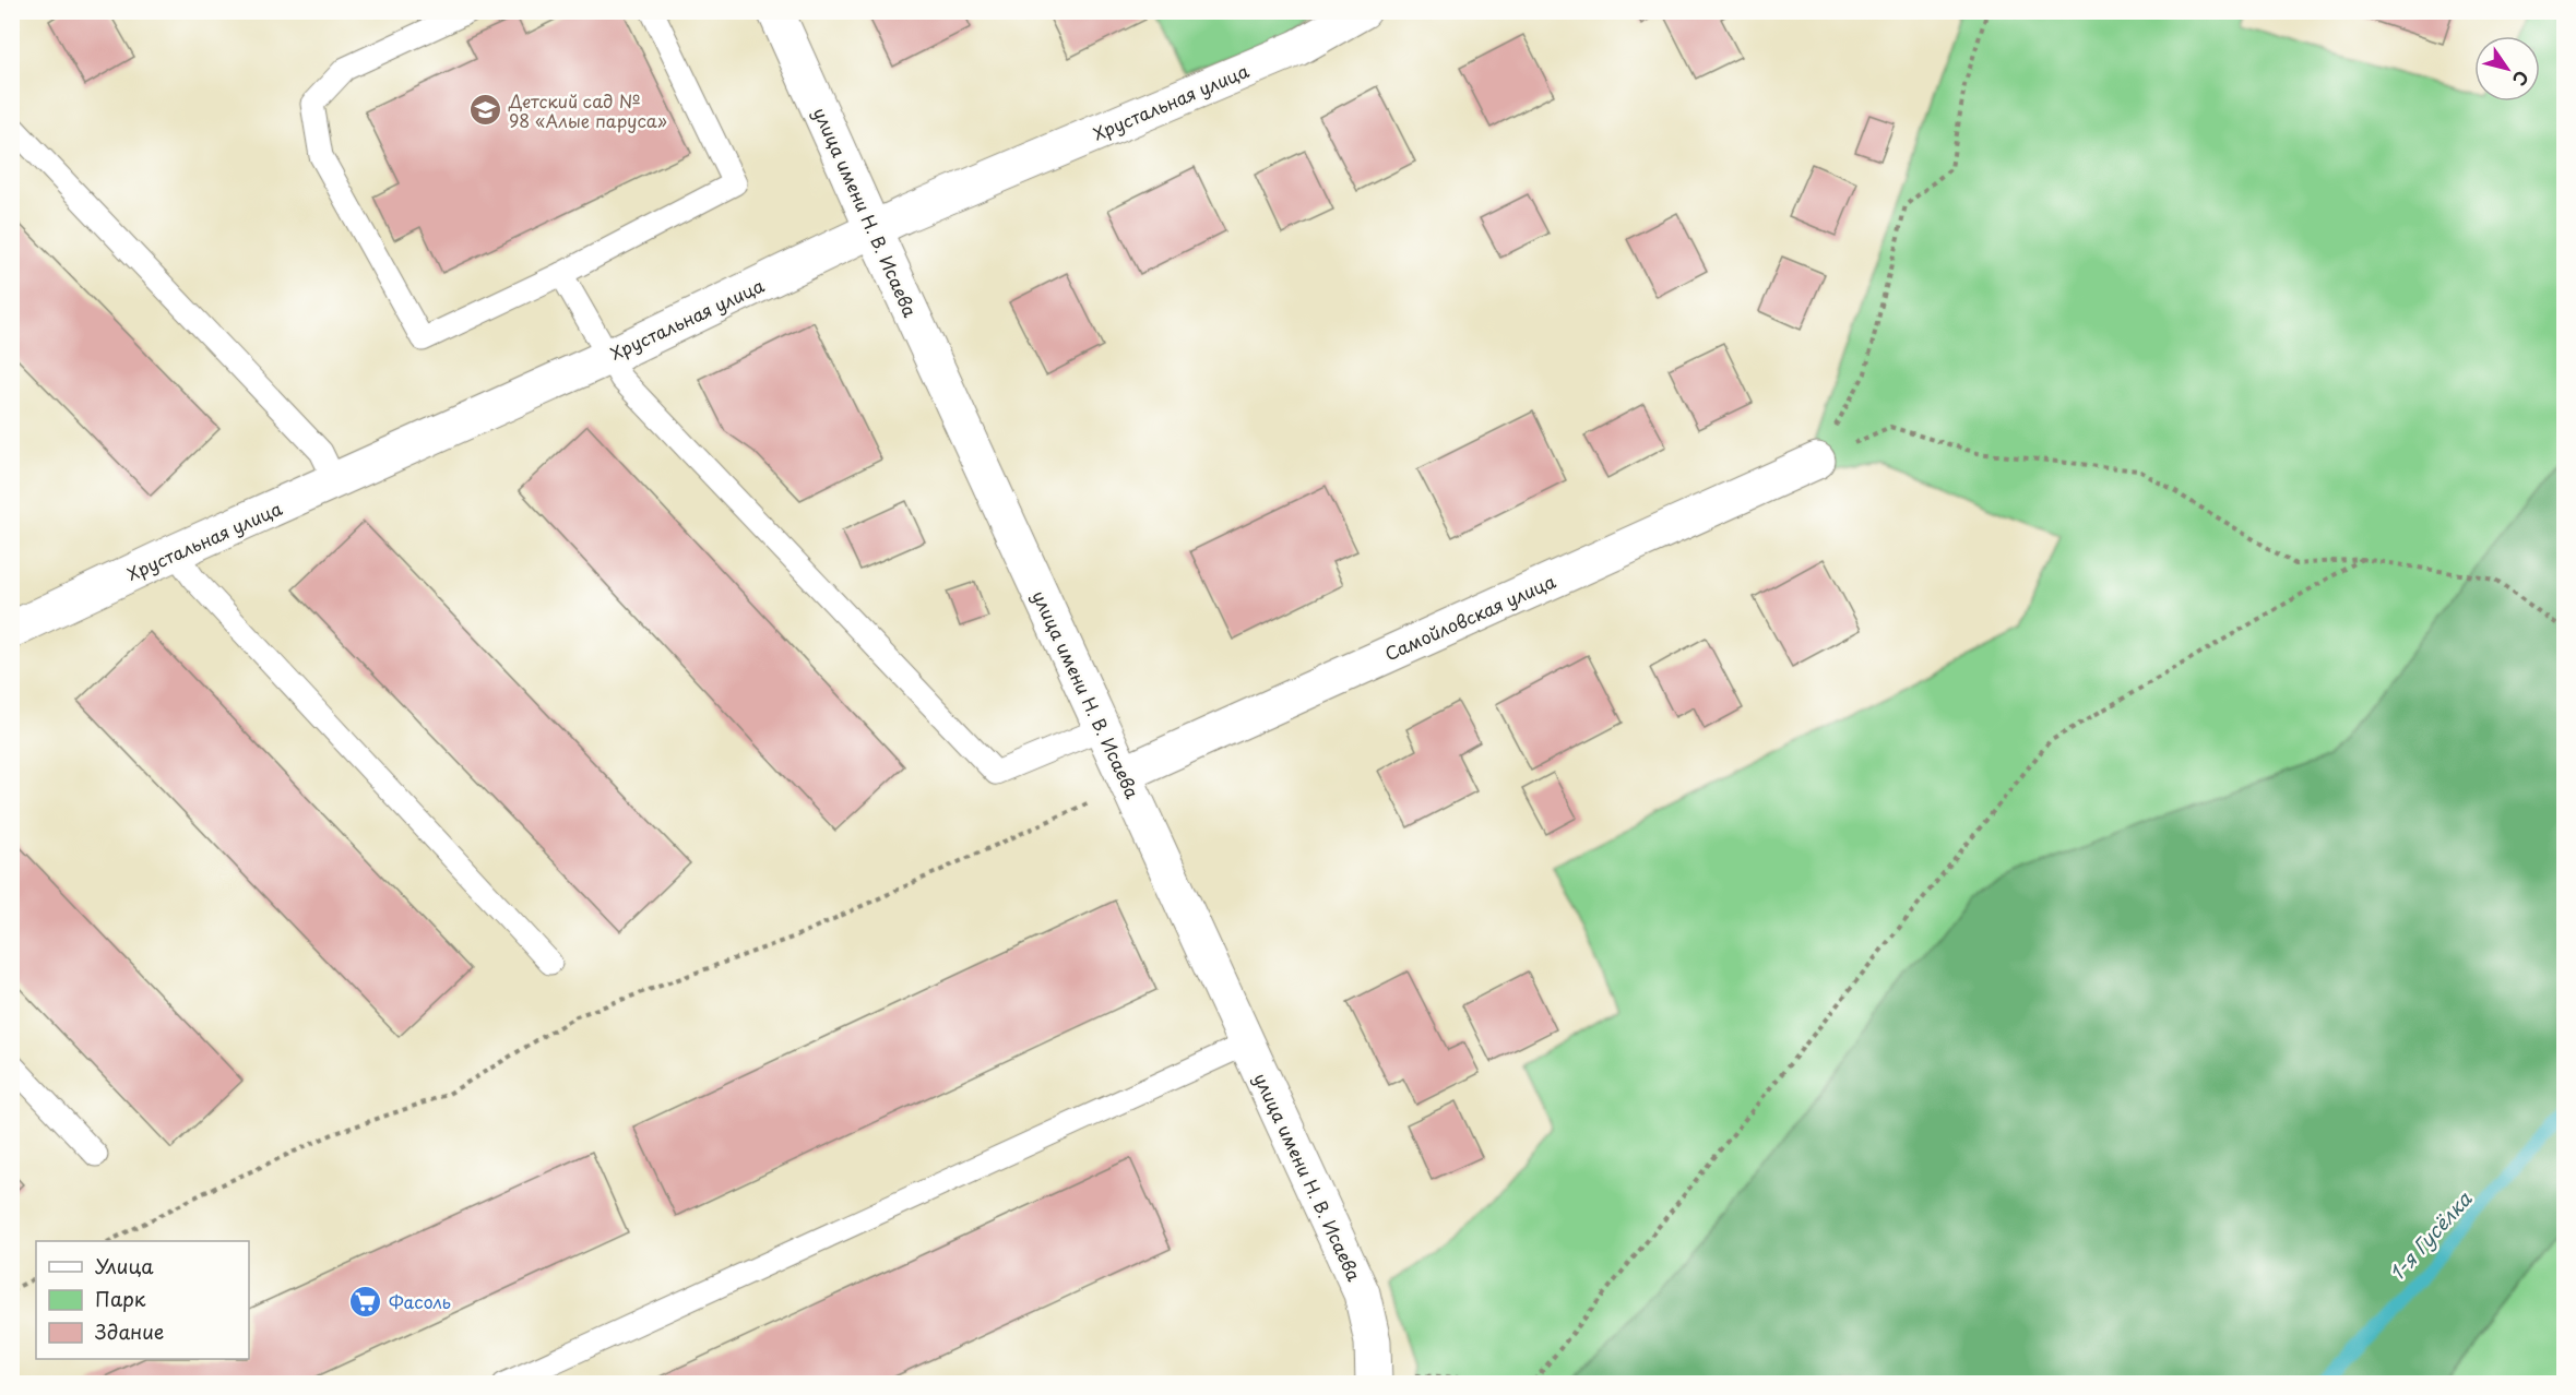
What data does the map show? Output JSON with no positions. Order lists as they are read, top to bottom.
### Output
{
  "streets": {
    "street": ["Хрустальная улица", "улица имени Н. В. Исаева", "Самойловская улица"]
  },
  "crossings": [
    ["Хрустальная улица", "улица имени Н. В. Исаева"],
    ["улица имени Н. В. Исаева", "Самойловская улица"]
  ],
  "water": ["1-я Гусёлка"],
  "places": {
    "school or university": ["Детский сад № 98 «Алые паруса»"],
    "supermarket": ["Фасоль"]
  },
  "legend": ["Улица", "Парк", "Здание"],
  "north": "bottom right"
}
